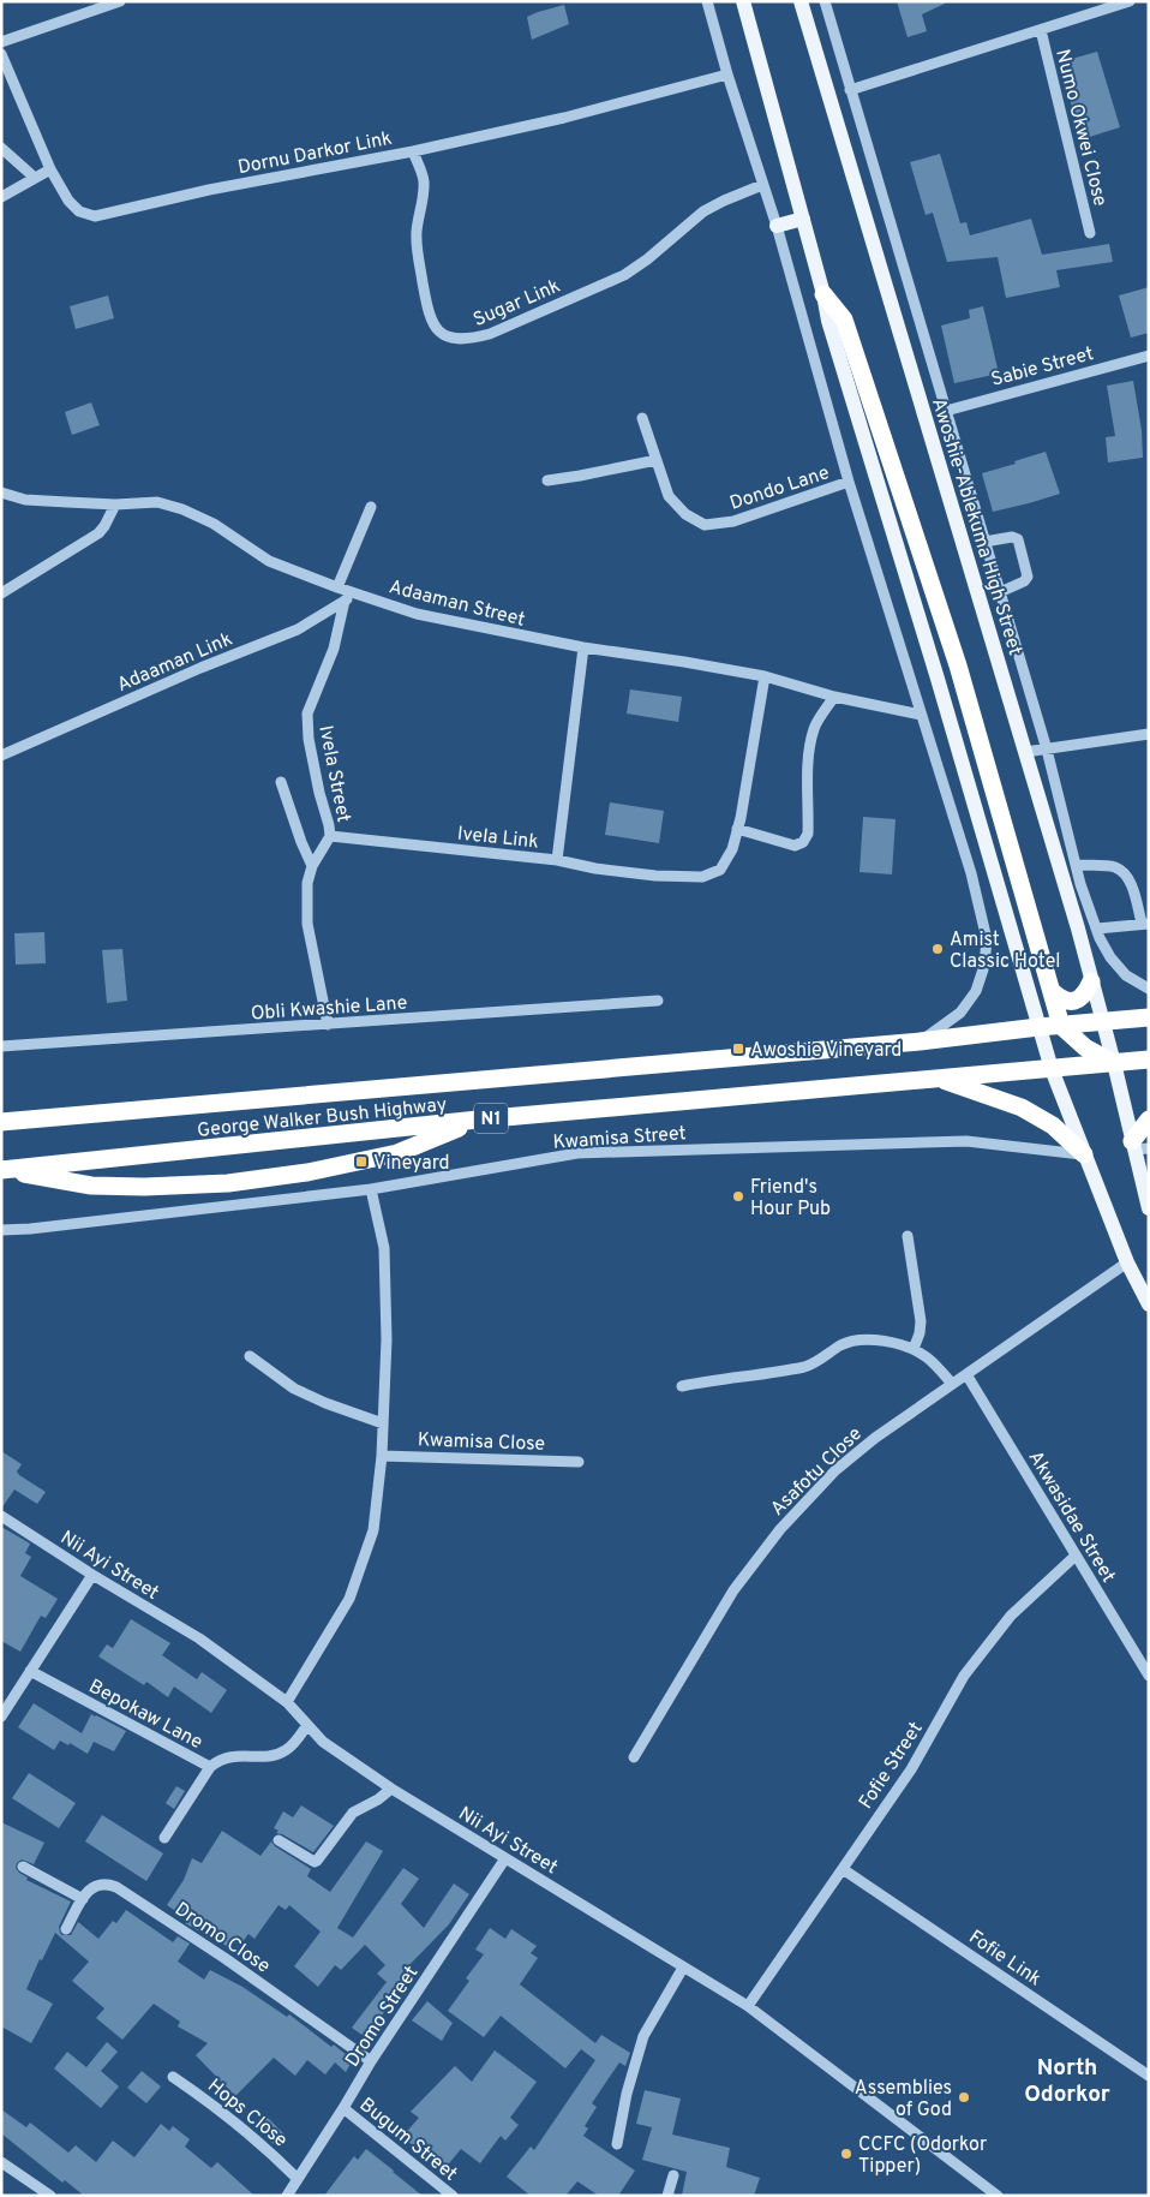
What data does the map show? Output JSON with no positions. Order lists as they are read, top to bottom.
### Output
{
  "streets": {
    "highway": ["George Walker Bush Highway", "N1"],
    "main road": ["Awoshie-Ablekuma High Street"],
    "street": [
      "Numo Okwei Close",
      "Dornu Darkor Link",
      "Sugar Link",
      "Sabie Street",
      "Dondo Lane",
      "Adaaman Street",
      "Adaaman Link",
      "Ivela Street",
      "Ivela Link",
      "Obli Kwashie Lane",
      "Kwamisa Street",
      "Kwamisa Close",
      "Asafotu Close",
      "Akwasidae Street",
      "Nii Ayi Street",
      "Bepokaw Lane",
      "Fofie Street",
      "Dromo Close",
      "Fofie Link",
      "Dromo Street",
      "Hops Close",
      "Bugum Street"
    ]
  },
  "crossings": [
    ["Dornu Darkor Link", "Sugar Link"],
    ["Sabie Street", "Awoshie-Ablekuma High Street"],
    ["Awoshie-Ablekuma High Street", "George Walker Bush Highway"],
    ["Adaaman Street", "Adaaman Link"],
    ["Adaaman Street", "Ivela Link"],
    ["Adaaman Link", "Ivela Street"],
    ["Ivela Street", "Ivela Link"],
    ["Ivela Street", "Obli Kwashie Lane"],
    ["Asafotu Close", "Akwasidae Street"],
    ["Akwasidae Street", "Fofie Street"],
    ["Nii Ayi Street", "Bepokaw Lane"],
    ["Nii Ayi Street", "Fofie Street"],
    ["Nii Ayi Street", "Dromo Street"],
    ["Fofie Street", "Fofie Link"],
    ["Dromo Close", "Dromo Street"],
    ["Dromo Street", "Hops Close"],
    ["Dromo Street", "Bugum Street"]
  ],
  "districts": ["North Odorkor"],
  "places": {
    "other": [
      "Amist Classic Hotel",
      "Friend's Hour Pub",
      "Assemblies of God",
      "CCFC (Odorkor Tipper)"
    ],
    "transit": ["Awoshie Vineyard", "Vineyard"]
  }
}
